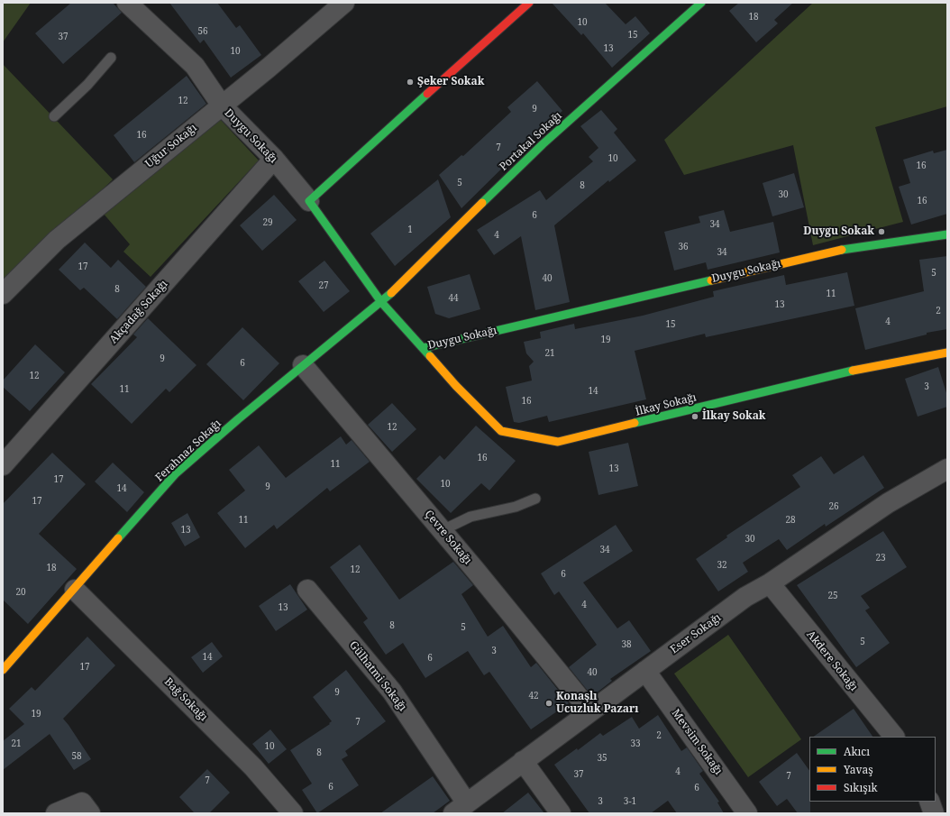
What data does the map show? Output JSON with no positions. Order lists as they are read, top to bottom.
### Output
{
  "streets": {
    "street": [
      "Duygu Sokağı",
      "Portakal Sokağı",
      "Uğur Sokağı",
      "Akçadağ Sokağı",
      "İlkay Sokağı",
      "Ferahnaz Sokağı",
      "Çevre Sokağı",
      "Eser Sokağı",
      "Akdere Sokağı",
      "Gülhatmi Sokağı",
      "Bağ Sokağı",
      "Mevsim Sokağı"
    ]
  },
  "crossings": [
    ["Duygu Sokağı", "Portakal Sokağı"],
    ["Duygu Sokağı", "Uğur Sokağı"],
    ["Duygu Sokağı", "Akçadağ Sokağı"],
    ["Duygu Sokağı", "İlkay Sokağı"],
    ["Duygu Sokağı", "Ferahnaz Sokağı"],
    ["Portakal Sokağı", "Ferahnaz Sokağı"],
    ["Ferahnaz Sokağı", "Çevre Sokağı"],
    ["Ferahnaz Sokağı", "Bağ Sokağı"],
    ["Çevre Sokağı", "Eser Sokağı"],
    ["Eser Sokağı", "Akdere Sokağı"],
    ["Eser Sokağı", "Gülhatmi Sokağı"],
    ["Eser Sokağı", "Mevsim Sokağı"]
  ],
  "places": [
    "Şeker Sokak",
    "Duygu Sokak",
    "İlkay Sokak",
    "Konaşlı Ucuzluk Pazarı"
  ],
  "house_numbers": [
    "18",
    "10",
    "56",
    "15",
    "37",
    "13",
    "10",
    "12",
    "9",
    "16",
    "7",
    "10",
    "16",
    "5",
    "8",
    "30",
    "16",
    "6",
    "29",
    "34",
    "1",
    "4",
    "36",
    "34",
    "17",
    "5",
    "40",
    "27",
    "8",
    "11",
    "44",
    "13",
    "2",
    "4",
    "15",
    "19",
    "21",
    "9",
    "6",
    "12",
    "3",
    "11",
    "14",
    "16",
    "12",
    "16",
    "11",
    "13",
    "17",
    "10",
    "9",
    "14",
    "17",
    "26",
    "11",
    "28",
    "13",
    "30",
    "34",
    "23",
    "32",
    "18",
    "12",
    "6",
    "20",
    "25",
    "4",
    "13",
    "8",
    "5",
    "5",
    "38",
    "3",
    "14",
    "6",
    "17",
    "40",
    "9",
    "42",
    "19",
    "7",
    "2",
    "21",
    "33",
    "10",
    "8",
    "58",
    "35",
    "4",
    "37",
    "7",
    "7",
    "6",
    "6",
    "3",
    "3-1"
  ],
  "legend": ["Akıcı", "Yavaş", "Sıkışık"]
}
